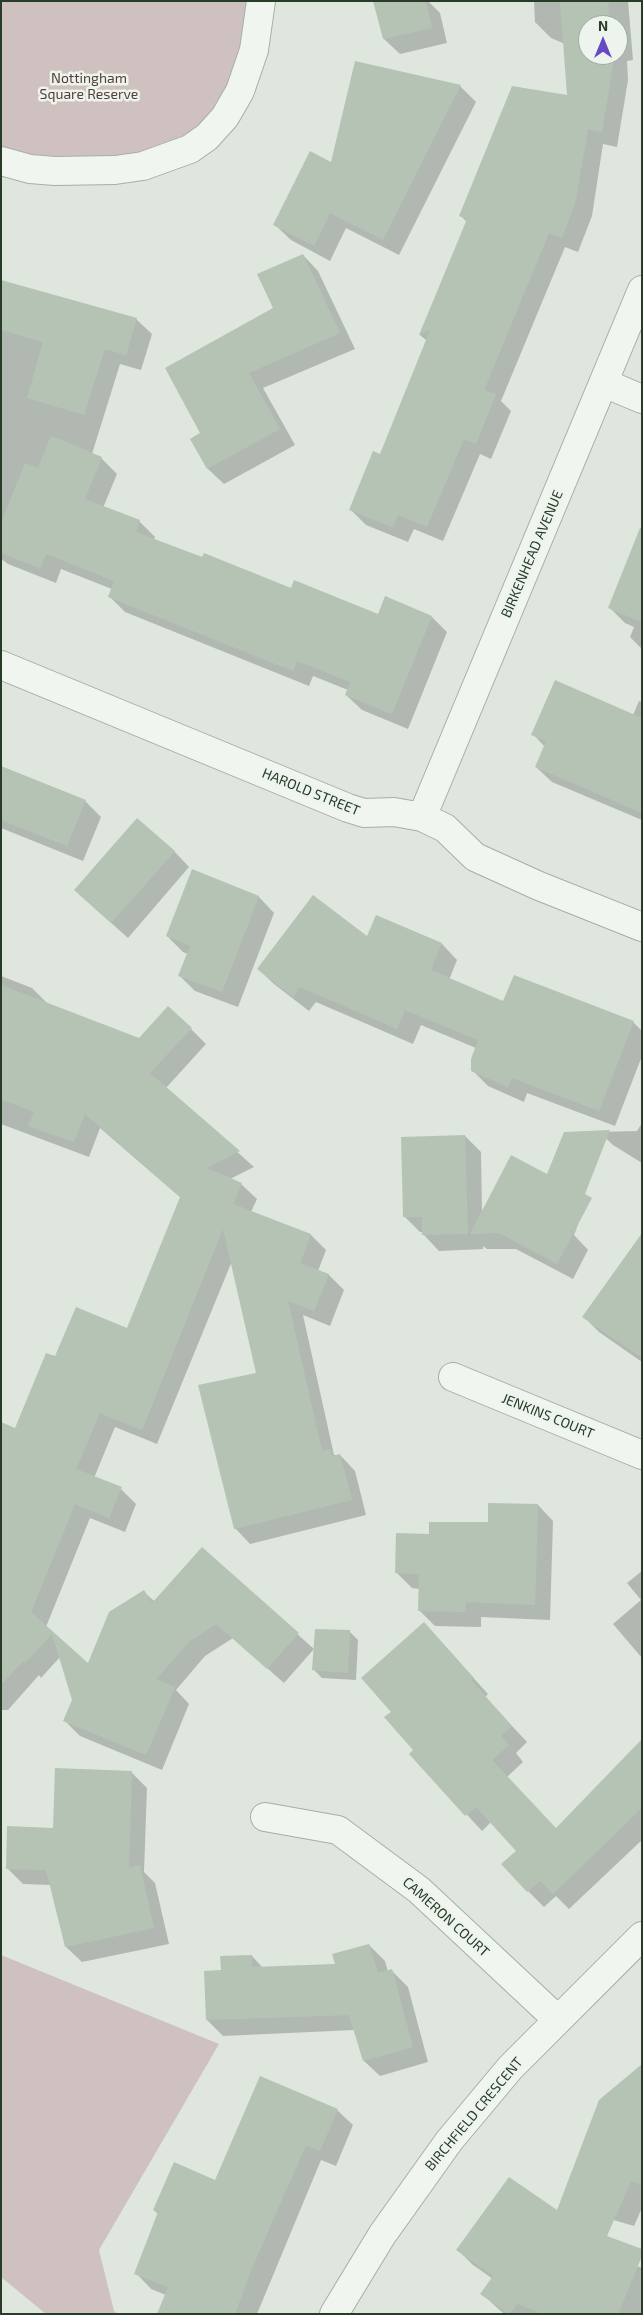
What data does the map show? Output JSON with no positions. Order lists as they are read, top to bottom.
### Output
{
  "streets": {
    "street": [
      "BIRKENHEAD AVENUE",
      "HAROLD STREET",
      "JENKINS COURT",
      "CAMERON COURT",
      "BIRCHFIELD CRESCENT"
    ]
  },
  "crossings": [
    ["BIRKENHEAD AVENUE", "HAROLD STREET"],
    ["CAMERON COURT", "BIRCHFIELD CRESCENT"]
  ],
  "parks": ["Nottingham Square Reserve"],
  "north": "top"
}
